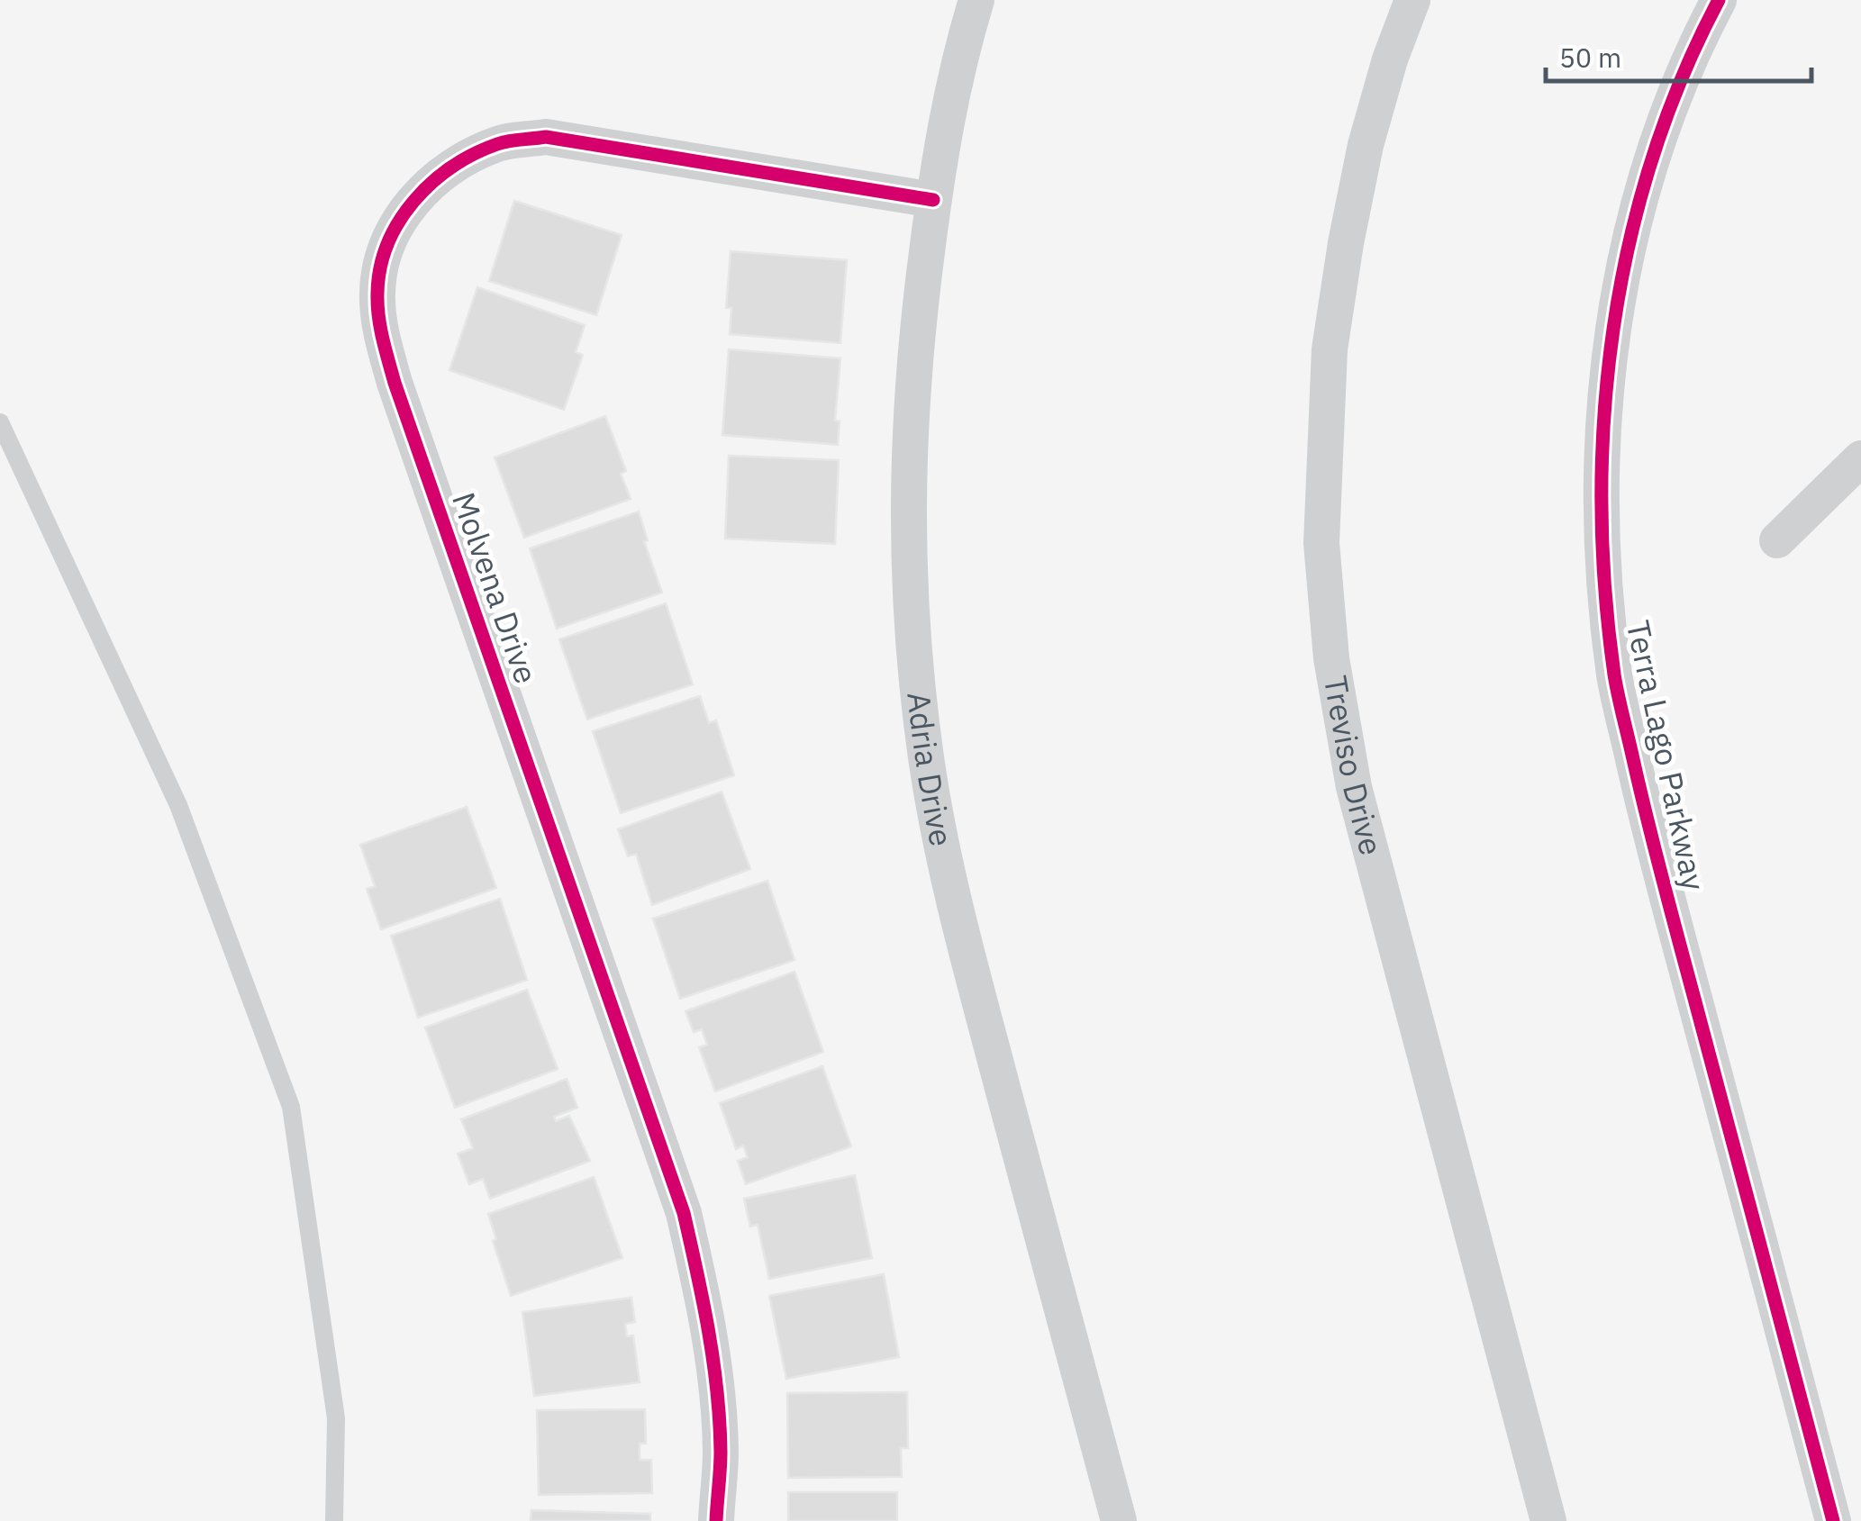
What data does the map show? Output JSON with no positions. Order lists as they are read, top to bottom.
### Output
{
  "streets": {
    "street": [
      "Molvena Drive",
      "Terra Lago Parkway",
      "Treviso Drive",
      "Adria Drive"
    ]
  },
  "crossings": [
    ["Molvena Drive", "Adria Drive"]
  ],
  "scale_bar": "50 m"
}
